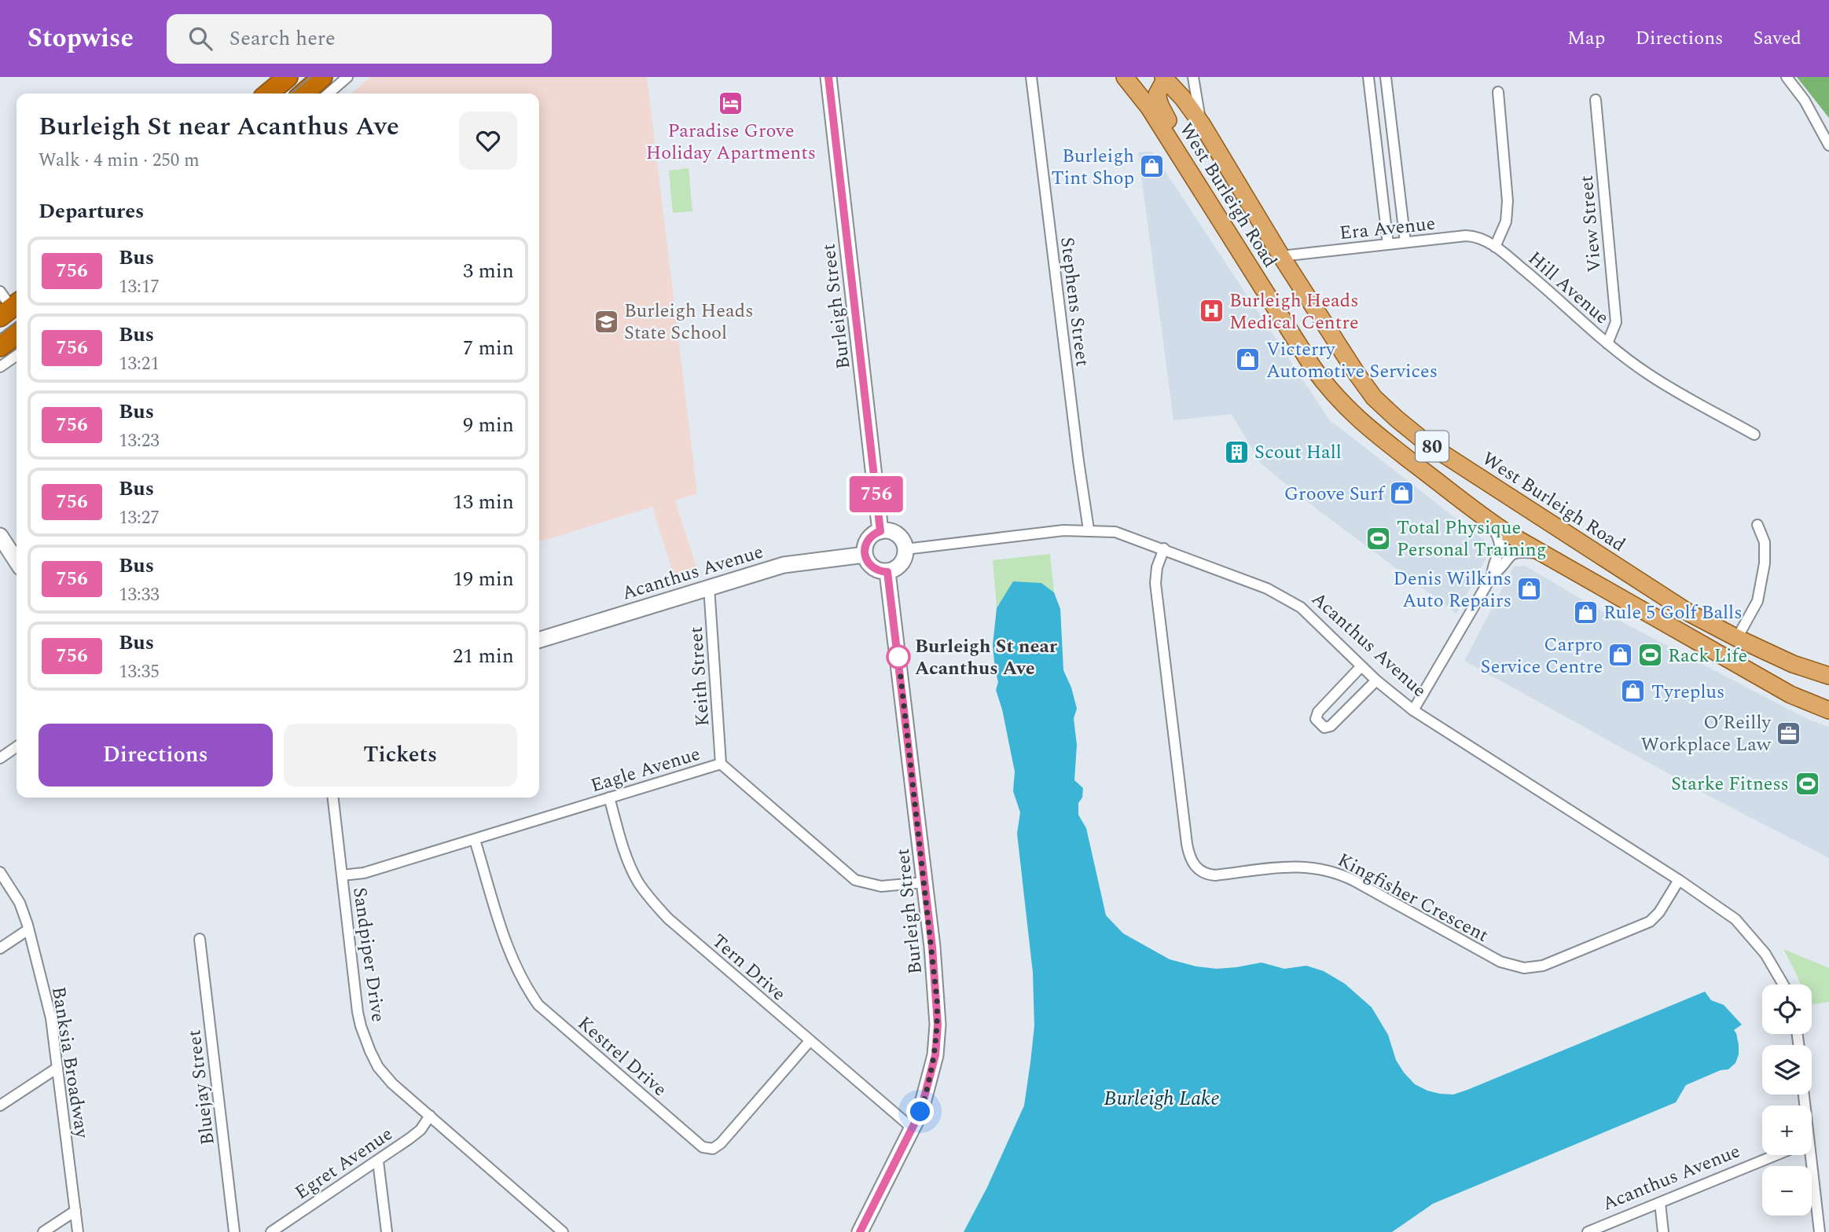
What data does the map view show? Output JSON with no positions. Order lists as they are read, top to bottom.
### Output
{
  "streets": {
    "main road": ["West Burleigh Road", "80"],
    "street": [
      "View Street",
      "Era Avenue",
      "Hill Avenue",
      "Stephens Street",
      "Burleigh Street",
      "Acanthus Avenue",
      "Keith Street",
      "Eagle Avenue",
      "Kingfisher Crescent",
      "Sandpiper Drive",
      "Tern Drive",
      "Kestrel Drive",
      "Banksia Broadway",
      "Bluejay Street",
      "Egret Avenue"
    ]
  },
  "crossings": [
    ["West Burleigh Road", "Era Avenue"],
    ["View Street", "Hill Avenue"],
    ["Era Avenue", "Hill Avenue"],
    ["Stephens Street", "Acanthus Avenue"],
    ["Burleigh Street", "Acanthus Avenue"],
    ["Burleigh Street", "Eagle Avenue"],
    ["Burleigh Street", "Tern Drive"],
    ["Acanthus Avenue", "Keith Street"],
    ["Acanthus Avenue", "Kingfisher Crescent"],
    ["Keith Street", "Eagle Avenue"],
    ["Eagle Avenue", "Sandpiper Drive"],
    ["Eagle Avenue", "Tern Drive"],
    ["Eagle Avenue", "Kestrel Drive"],
    ["Sandpiper Drive", "Egret Avenue"],
    ["Tern Drive", "Kestrel Drive"]
  ],
  "water": ["Burleigh Lake"],
  "places": {
    "hotel": ["Paradise Grove Holiday Apartments"],
    "shop": [
      "Burleigh Tint Shop",
      "Victerry Automotive Services",
      "Groove Surf",
      "Denis Wilkins Auto Repairs",
      "Rule 5 Golf Balls",
      "Carpro Service Centre",
      "Tyreplus"
    ],
    "hospital": ["Burleigh Heads Medical Centre"],
    "school or university": ["Burleigh Heads State School"],
    "building": ["Scout Hall"],
    "sports": ["Total Physique Personal Training", "Rack Life", "Starke Fitness"],
    "other": ["Burleigh St near Acanthus Ave"],
    "office": ["O’Reilly Workplace Law"]
  },
  "lines": ["bus line 756"],
  "page": {
    "header": "Stopwise",
    "search": "Search here",
    "nav": ["Map", "Directions", "Saved"],
    "on_map": "756",
    "heading": [
      ["Burleigh St near Acanthus Ave", "Walk · 4 min · 250 m"],
      "Departures"
    ],
    "list": [
      {
        "mark": "756",
        "name": "Bus",
        "note": "13:17",
        "value": "3 min"
      },
      {
        "mark": "756",
        "name": "Bus",
        "note": "13:21",
        "value": "7 min"
      },
      {
        "mark": "756",
        "name": "Bus",
        "note": "13:23",
        "value": "9 min"
      },
      {
        "mark": "756",
        "name": "Bus",
        "note": "13:27",
        "value": "13 min"
      },
      {
        "mark": "756",
        "name": "Bus",
        "note": "13:33",
        "value": "19 min"
      },
      {
        "mark": "756",
        "name": "Bus",
        "note": "13:35",
        "value": "21 min"
      }
    ],
    "buttons": ["Directions", "Tickets"],
    "map_buttons": ["+", "−"]
  }
}
